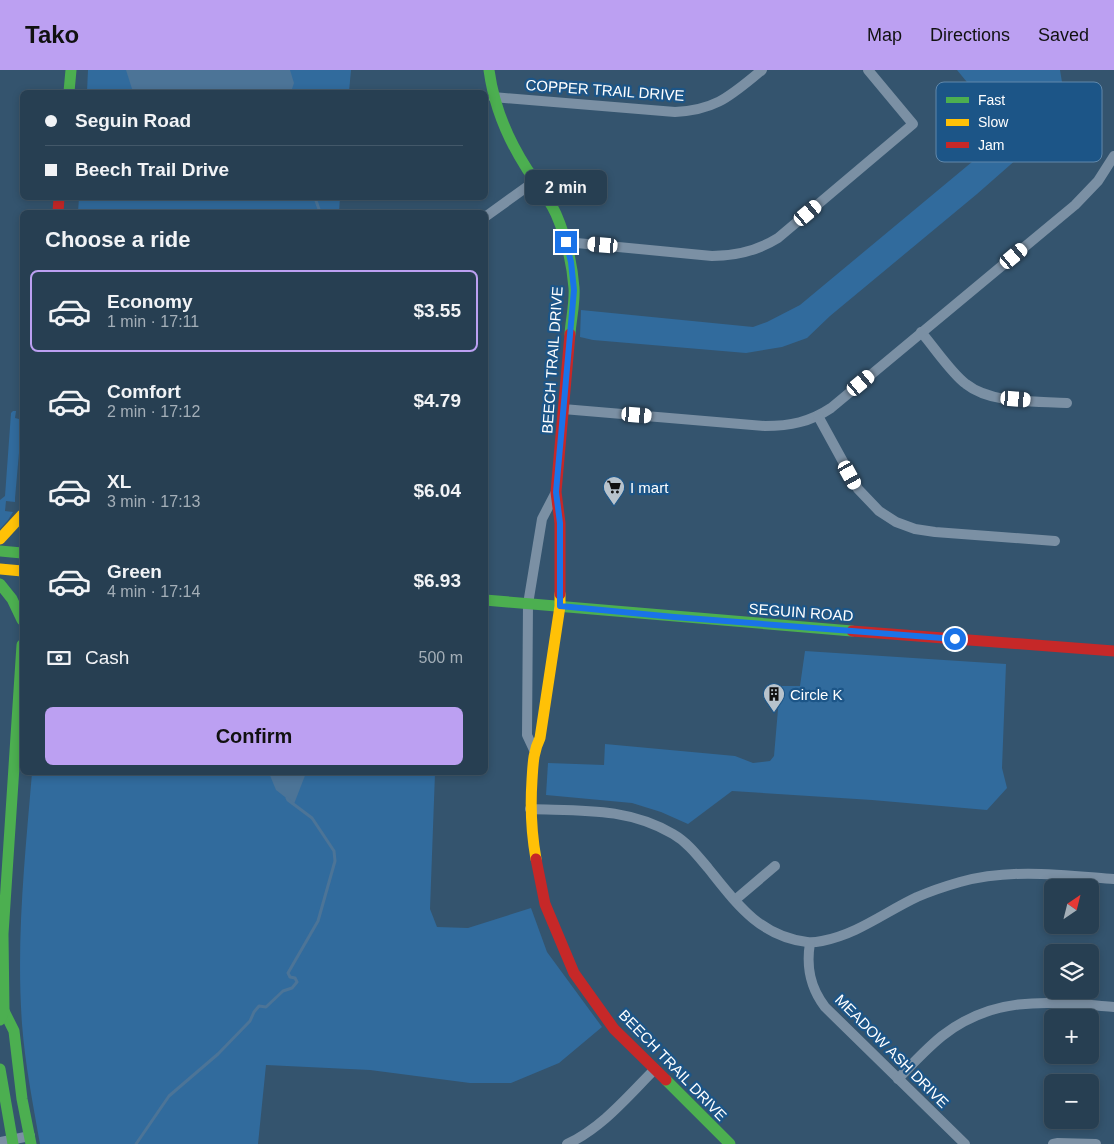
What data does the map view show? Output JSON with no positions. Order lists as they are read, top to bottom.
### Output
{
  "streets": {
    "street": [
      "COPPER TRAIL DRIVE",
      "BEECH TRAIL DRIVE",
      "SEGUIN ROAD",
      "MEADOW ASH DRIVE"
    ]
  },
  "crossings": [
    ["COPPER TRAIL DRIVE", "BEECH TRAIL DRIVE"],
    ["BEECH TRAIL DRIVE", "SEGUIN ROAD"]
  ],
  "places": {
    "supermarket": ["I mart"],
    "building": ["Circle K"]
  },
  "legend": ["Fast", "Slow", "Jam"],
  "north": "top right",
  "page": {
    "header": "Tako",
    "nav": ["Map", "Directions", "Saved"],
    "banner": ["Seguin Road", "Beech Trail Drive"],
    "bubble": "2 min",
    "heading": "Choose a ride",
    "list": [
      {
        "name": "Economy",
        "note": "1 min · 17:11",
        "value": "$3.55"
      },
      {
        "name": "Comfort",
        "note": "2 min · 17:12",
        "value": "$4.79"
      },
      {
        "name": "XL",
        "note": "3 min · 17:13",
        "value": "$6.04"
      },
      {
        "name": "Green",
        "note": "4 min · 17:14",
        "value": "$6.93"
      }
    ],
    "pay": ["Cash", "500 m"],
    "buttons": "Confirm",
    "map_buttons": ["+", "−"]
  }
}
